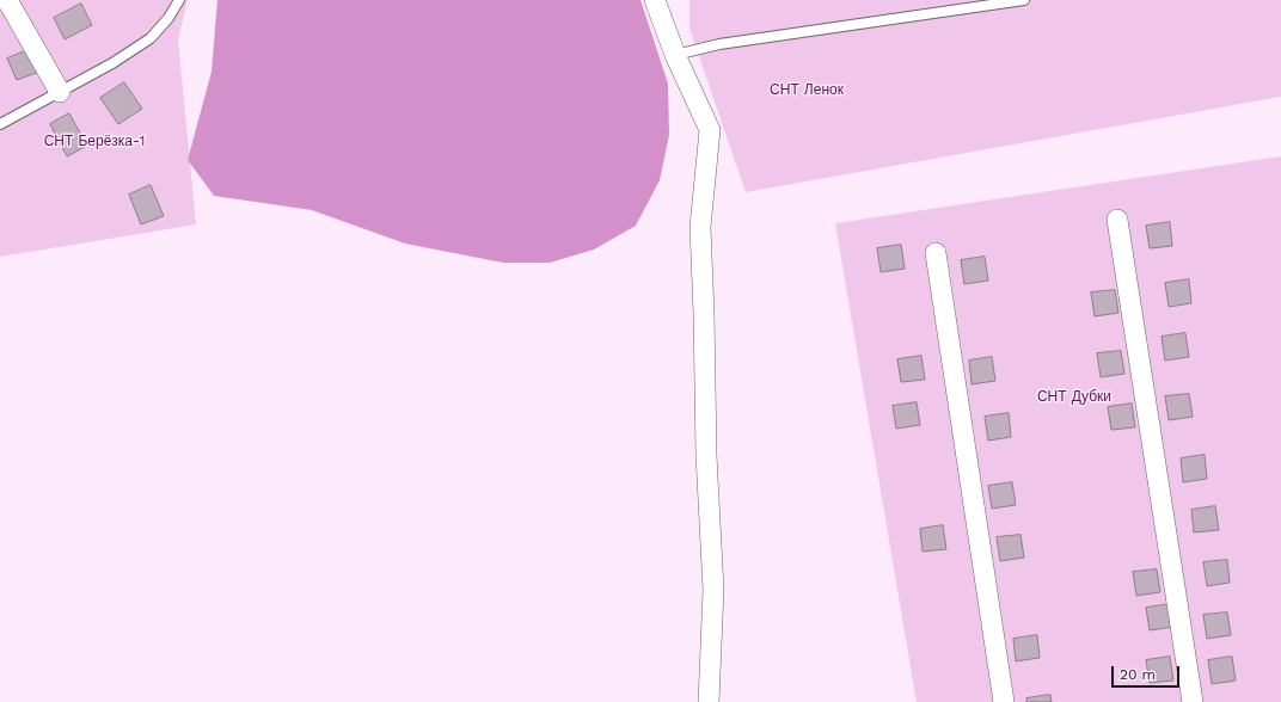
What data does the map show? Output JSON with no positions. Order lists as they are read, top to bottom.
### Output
{
  "parks": ["СНТ Ленок", "СНТ Берёзка-1", "СНТ Дубки"],
  "scale_bar": "20 m"
}
